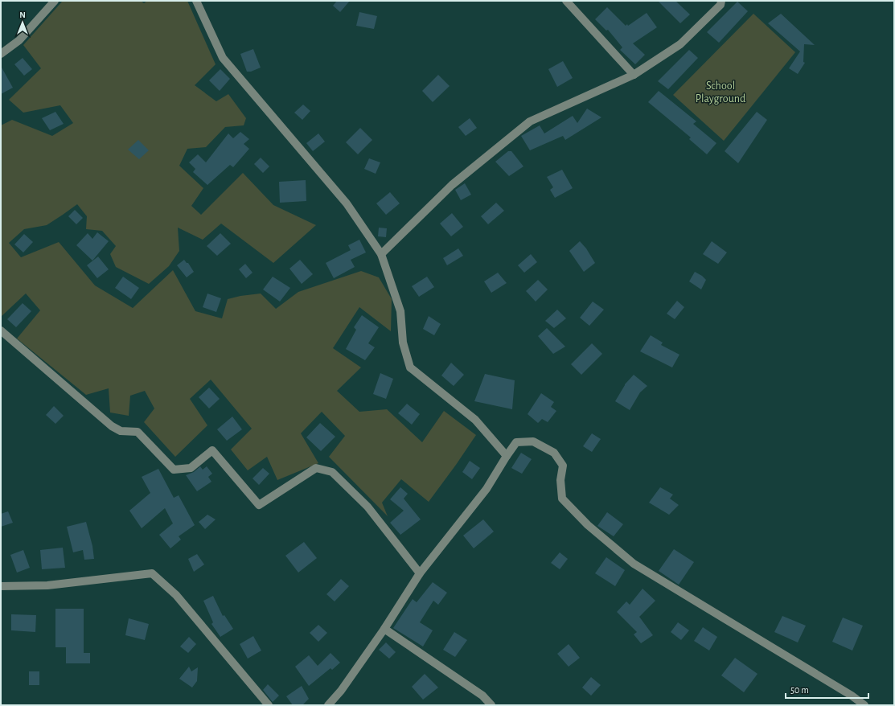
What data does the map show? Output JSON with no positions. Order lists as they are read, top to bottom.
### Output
{
  "parks": ["School Playground"],
  "scale_bar": "50 m",
  "north": "top"
}
